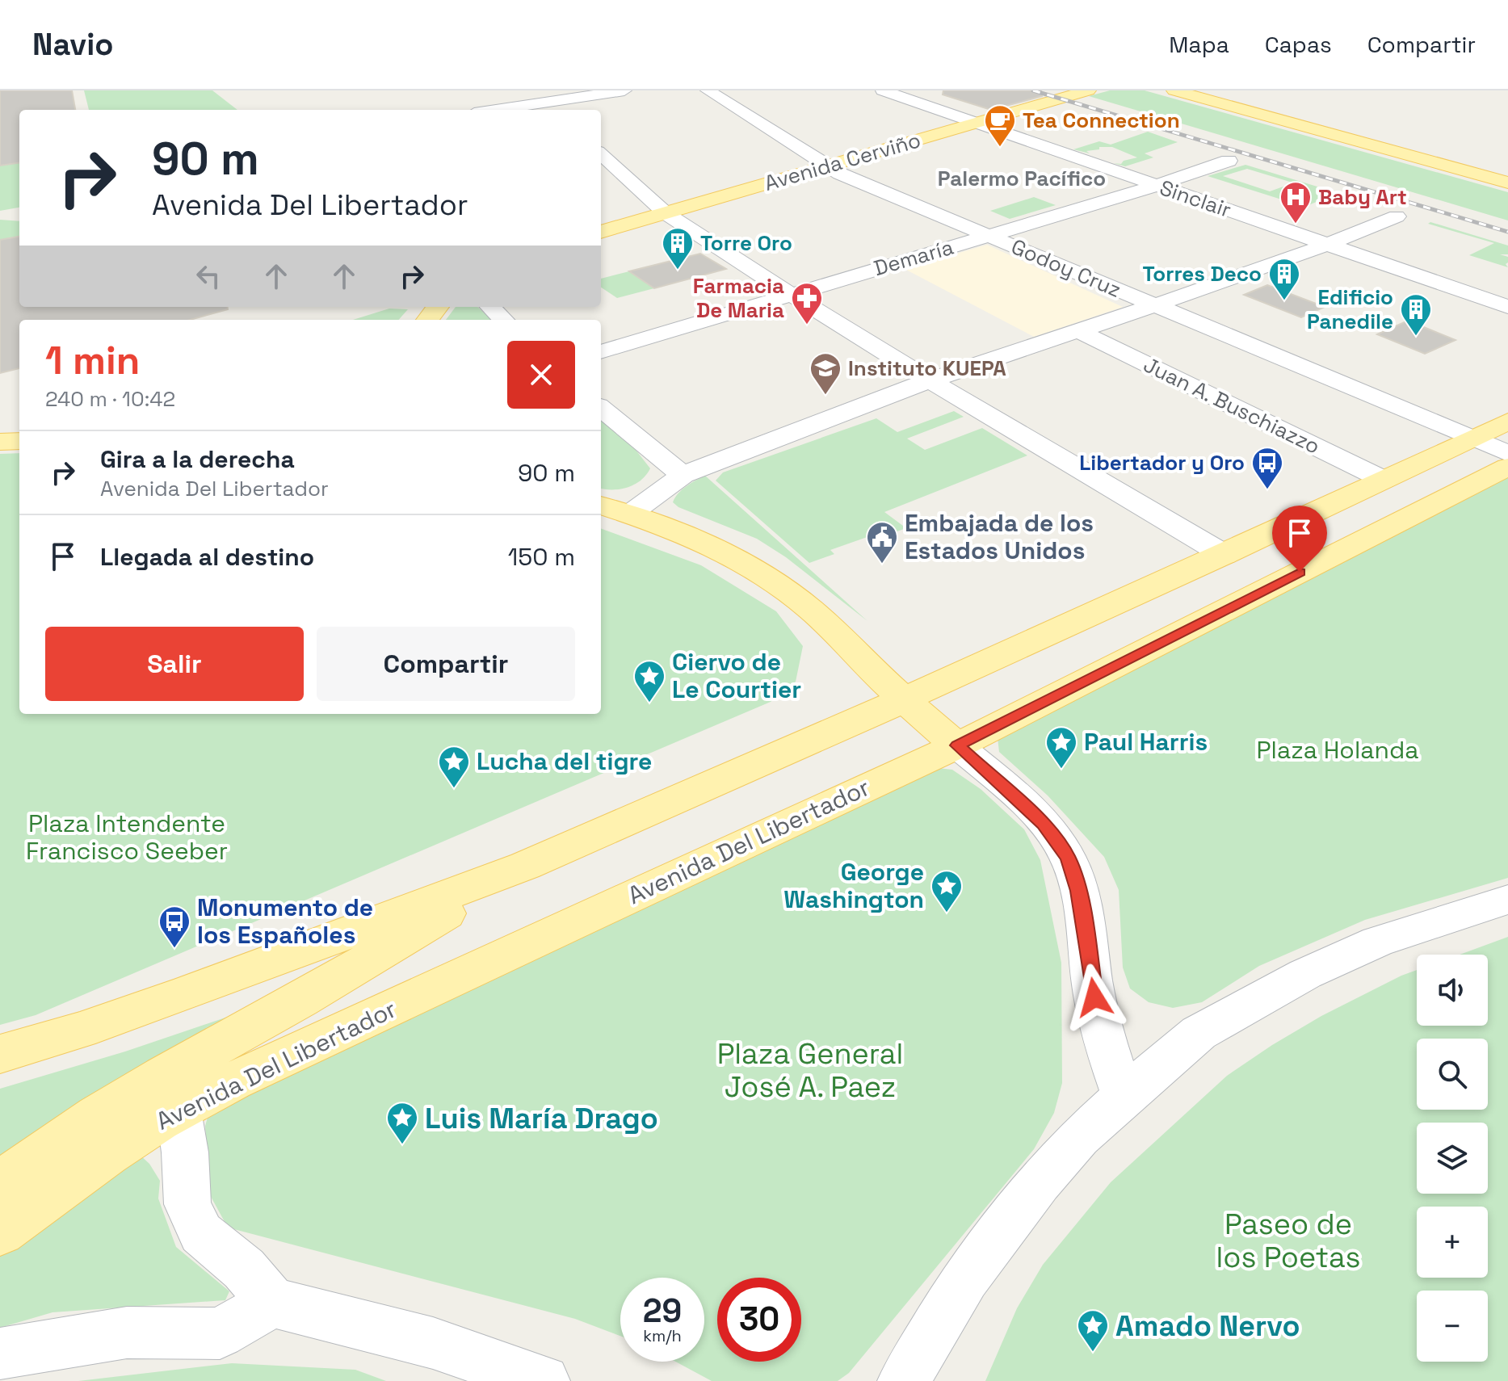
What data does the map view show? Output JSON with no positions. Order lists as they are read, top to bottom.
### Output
{
  "streets": {
    "main road": ["Avenida Cerviño", "Avenida Del Libertador"],
    "street": [
      "Sinclair",
      "Demaría",
      "Godoy Cruz",
      "Juan A. Buschiazzo"
    ]
  },
  "crossings": [
    ["Avenida Cerviño", "Sinclair"],
    ["Avenida Cerviño", "Godoy Cruz"],
    ["Sinclair", "Demaría"],
    ["Demaría", "Godoy Cruz"],
    ["Godoy Cruz", "Avenida Del Libertador"],
    ["Juan A. Buschiazzo", "Avenida Del Libertador"]
  ],
  "districts": ["Palermo Pacífico"],
  "parks": [
    "Plaza Holanda",
    "Plaza Intendente Francisco Seeber",
    "Plaza General José A. Paez",
    "Paseo de los Poetas"
  ],
  "places": {
    "cafe": ["Tea Connection"],
    "hospital": ["Baby Art"],
    "building": ["Torre Oro", "Torres Deco", "Edificio Panedile"],
    "pharmacy": ["Farmacia De Maria"],
    "school or university": ["Instituto KUEPA"],
    "bus stop": ["Libertador y Oro", "Monumento de los Españoles"],
    "public building": ["Embajada de los Estados Unidos"],
    "place": [
      "Ciervo de Le Courtier",
      "Paul Harris",
      "Lucha del tigre",
      "George Washington",
      "Luis María Drago",
      "Amado Nervo"
    ]
  },
  "page": {
    "header": "Navio",
    "nav": ["Mapa", "Capas", "Compartir"],
    "turn": ["90 m", "Avenida Del Libertador"],
    "heading": ["1 min", "240 m · 10:42"],
    "list": [
      {
        "name": "Gira a la derecha",
        "note": "Avenida Del Libertador",
        "value": "90 m"
      },
      {
        "name": "Llegada al destino",
        "value": "150 m"
      }
    ],
    "buttons": ["Salir", "Compartir"],
    "map_buttons": ["+", "−"],
    "speed": "29 km/h",
    "limit": "30"
  }
}
